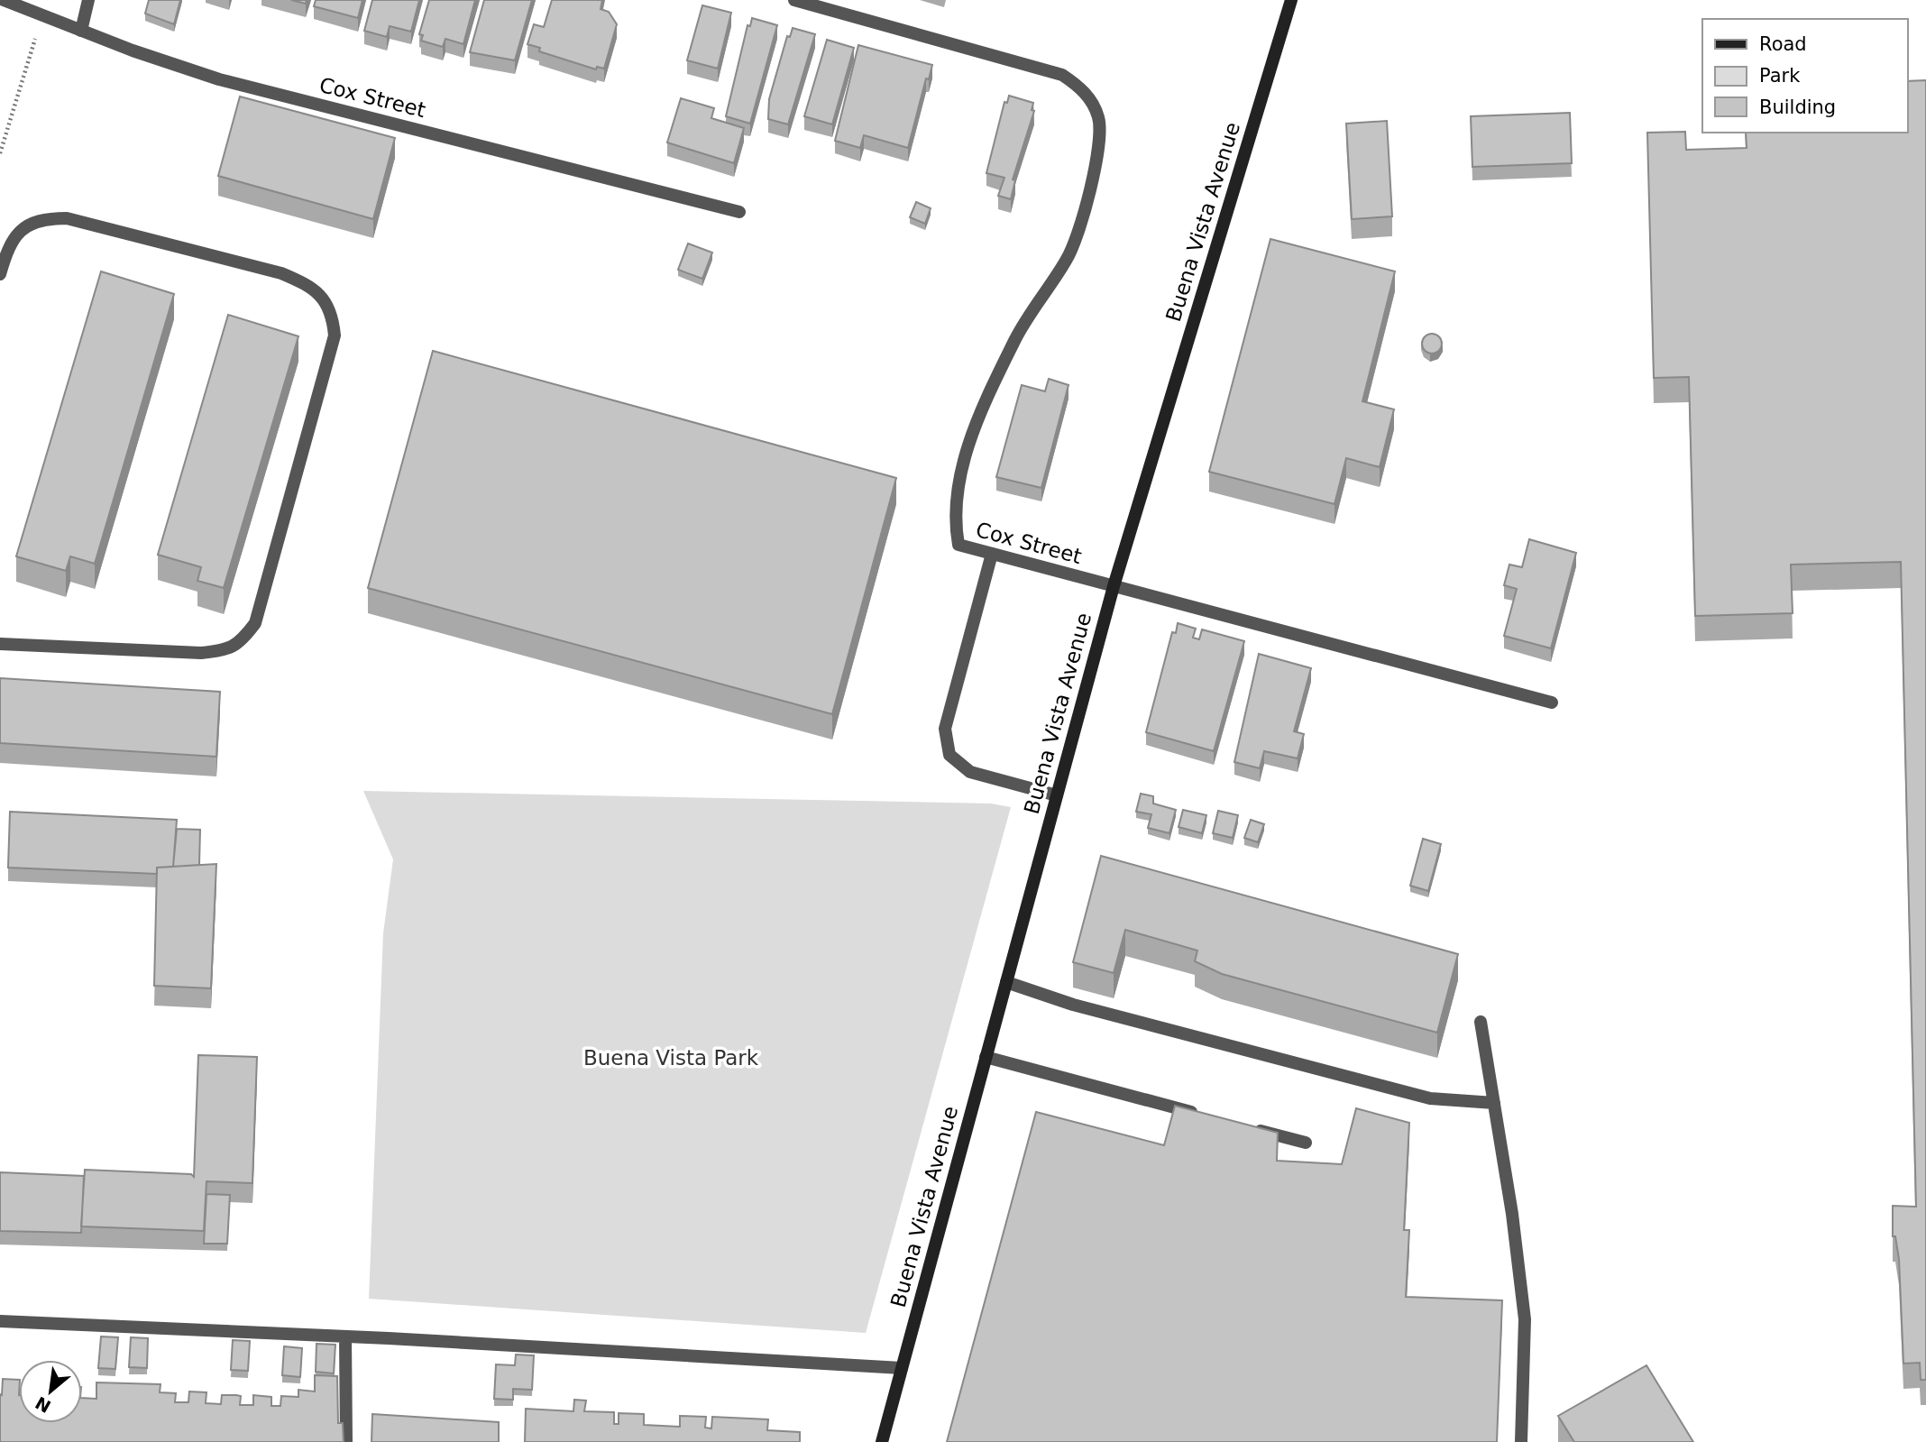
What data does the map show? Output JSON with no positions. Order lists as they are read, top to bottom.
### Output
{
  "streets": {
    "street": ["Cox Street", "Buena Vista Avenue"]
  },
  "crossings": [
    ["Cox Street", "Buena Vista Avenue"]
  ],
  "parks": ["Buena Vista Park"],
  "legend": ["Road", "Park", "Building"],
  "north": "bottom left"
}
